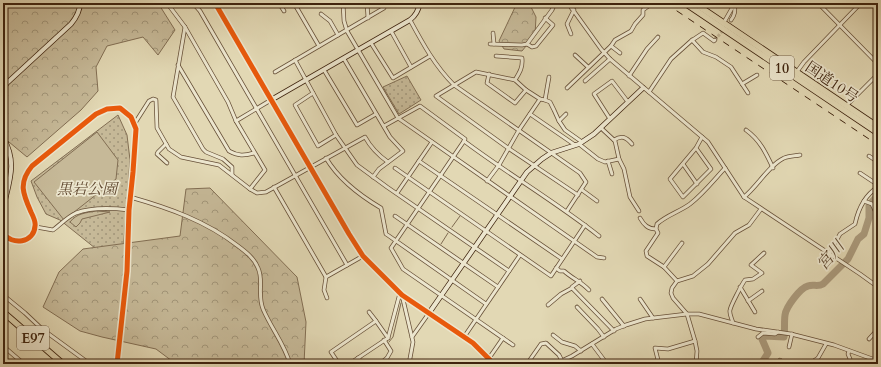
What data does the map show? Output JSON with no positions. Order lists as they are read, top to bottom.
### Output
{
  "streets": {
    "highway": ["10", "国道10号", "E97"]
  },
  "water": ["宮川"],
  "parks": ["黒岩公園"]
}
